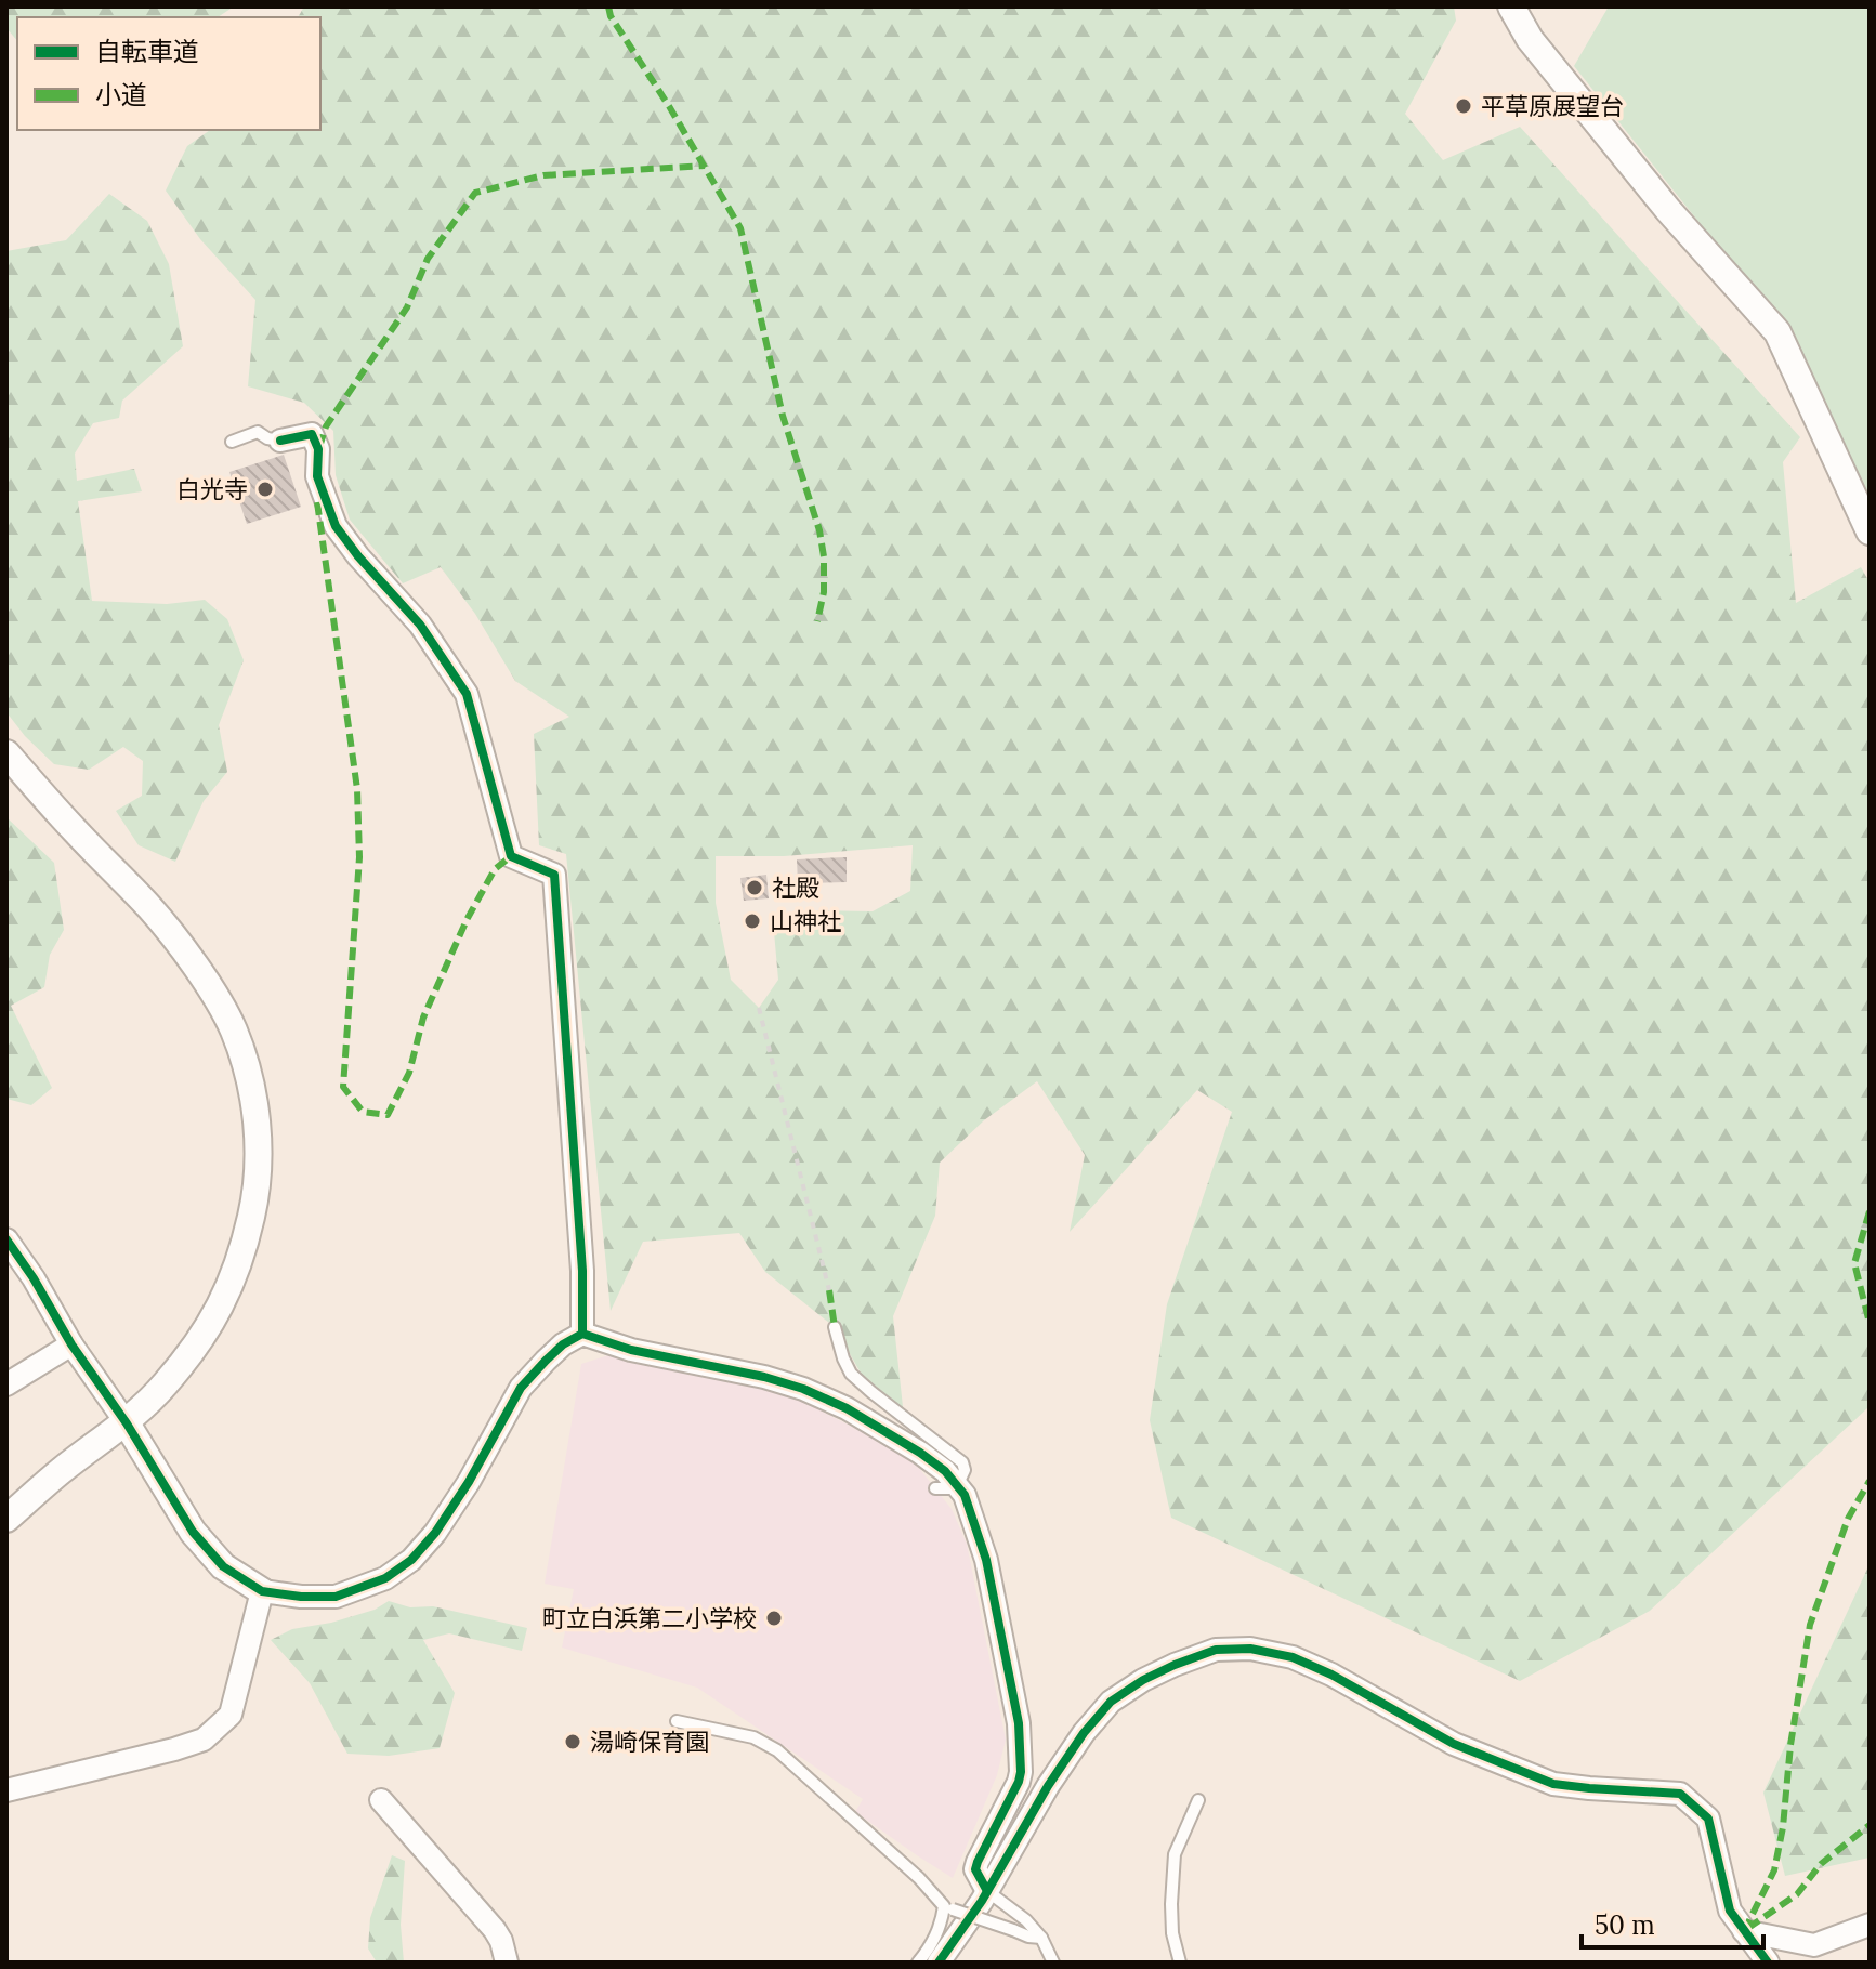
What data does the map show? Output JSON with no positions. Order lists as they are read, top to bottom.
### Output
{
  "places": [
    "平草原展望台",
    "白光寺",
    "社殿",
    "山神社",
    "町立白浜第二小学校",
    "湯崎保育園"
  ],
  "legend": ["自転車道", "小道"],
  "scale_bar": "50 m"
}
